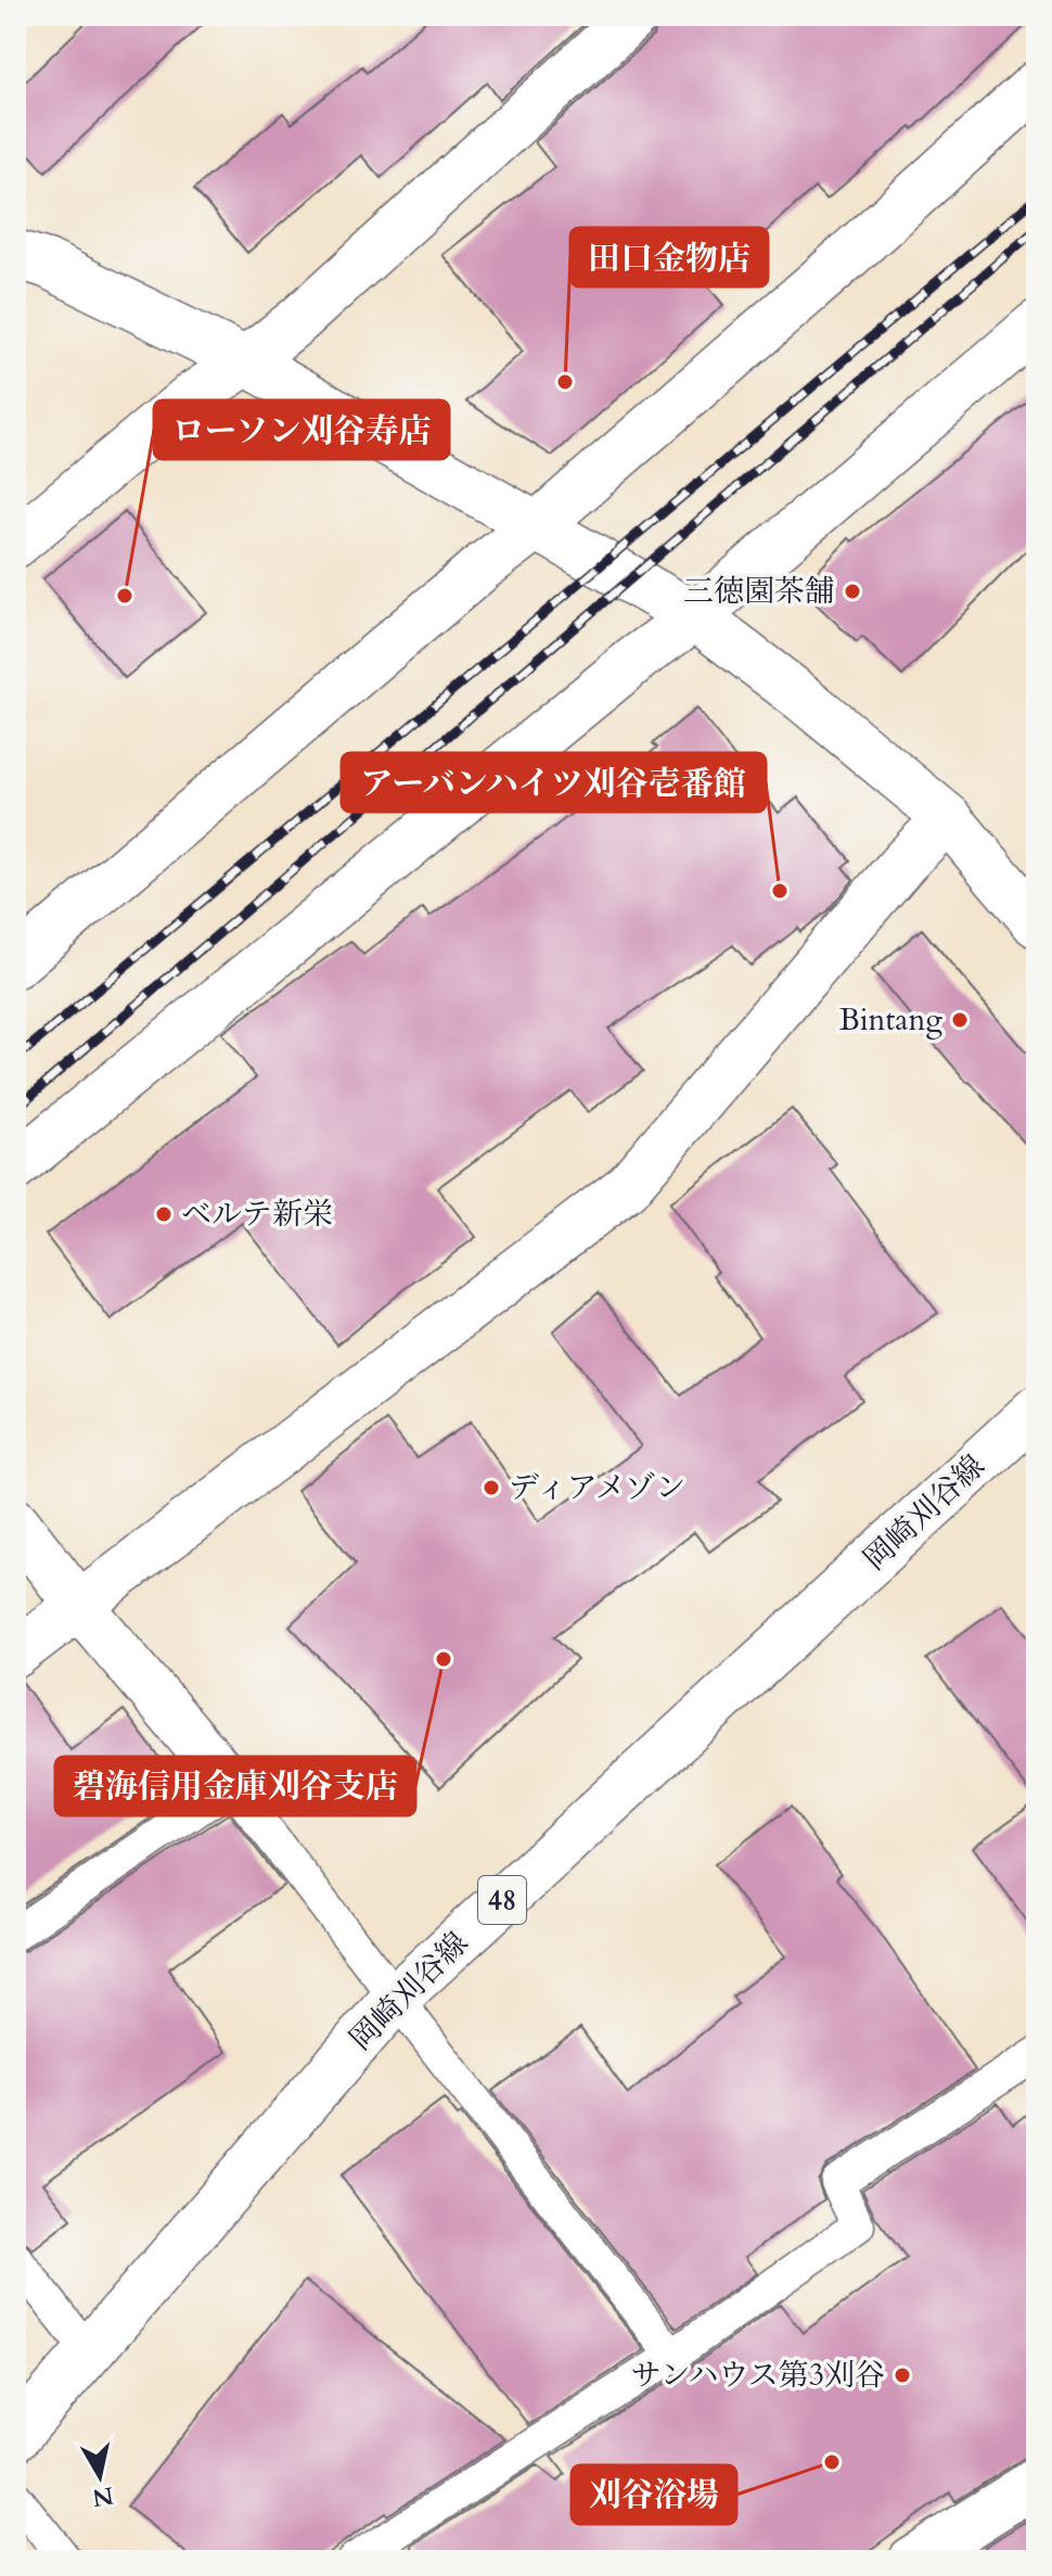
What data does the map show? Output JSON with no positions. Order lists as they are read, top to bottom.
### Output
{
  "streets": {
    "street": ["岡崎刈谷線", "48"]
  },
  "places": [
    "田口金物店",
    "三徳園茶舗",
    "ローソン刈谷寿店",
    "アーバンハイツ刈谷壱番館",
    "Bintang",
    "ベルテ新栄",
    "ディアメゾン",
    "碧海信用金庫刈谷支店",
    "サンハウス第3刈谷",
    "刈谷浴場"
  ],
  "north": "bottom"
}
